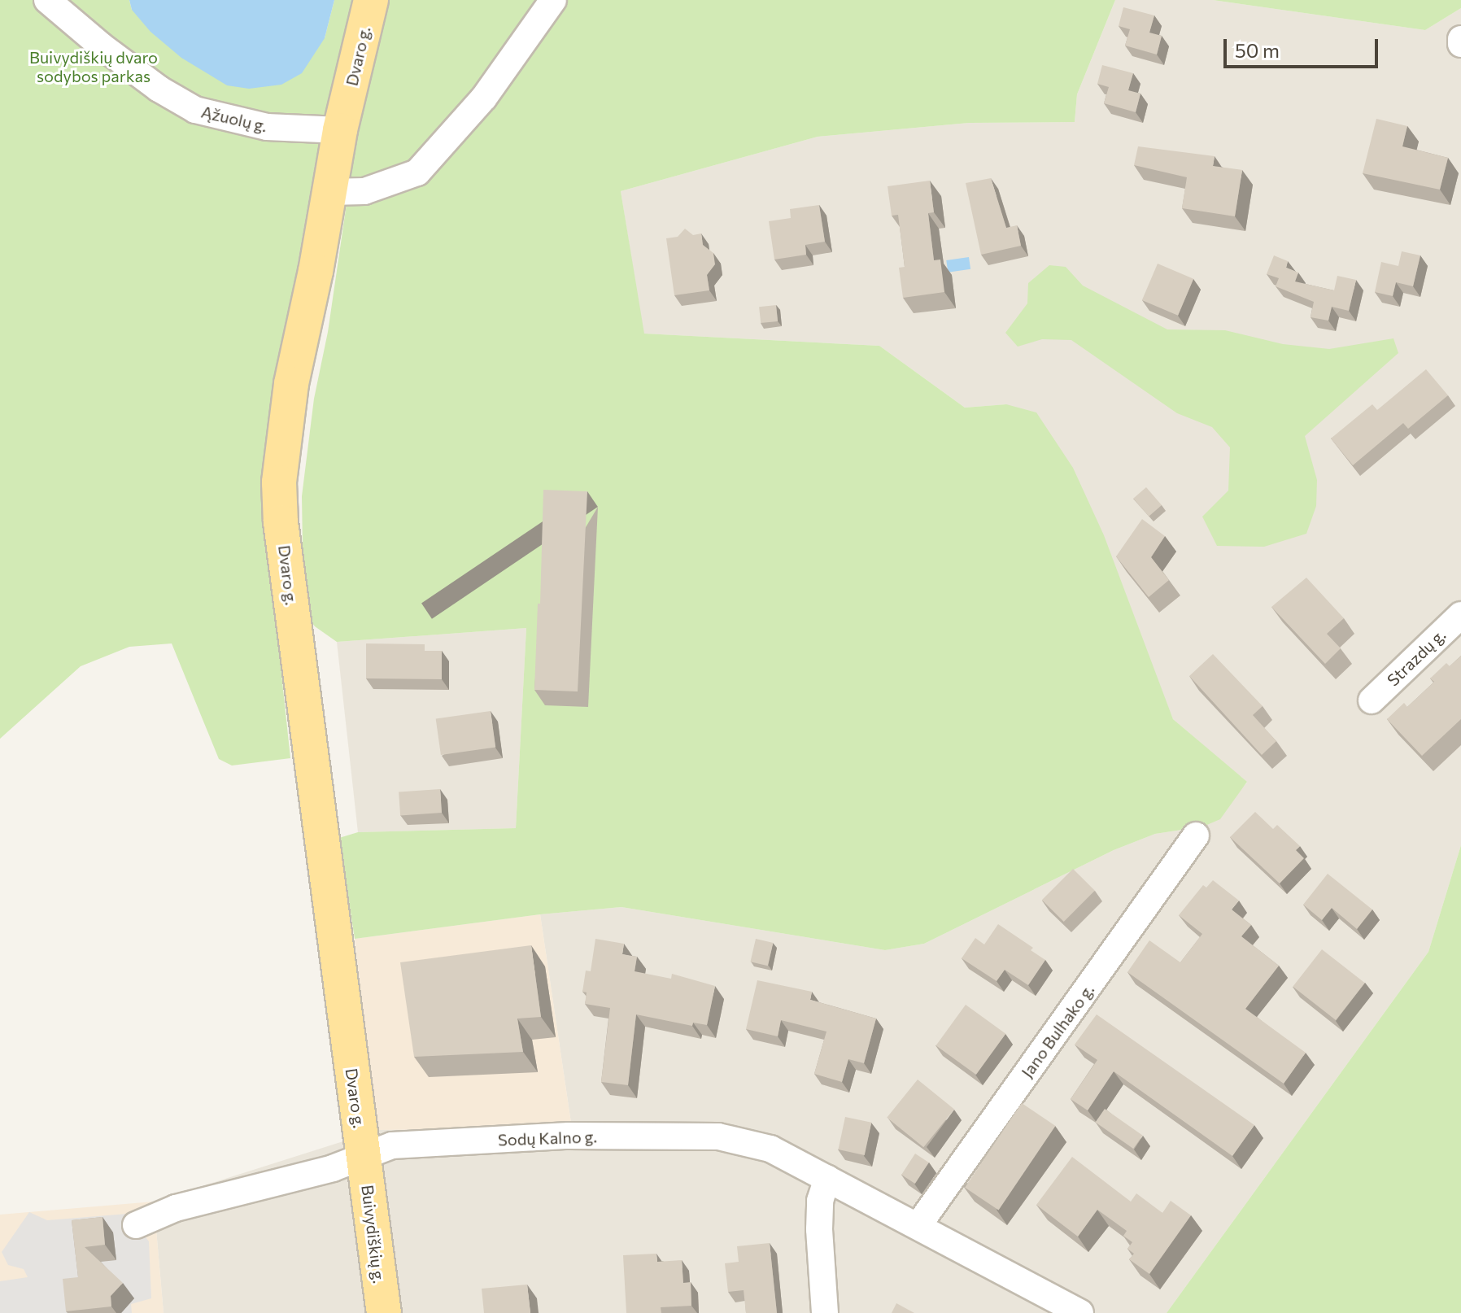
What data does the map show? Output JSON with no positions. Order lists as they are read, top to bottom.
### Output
{
  "streets": {
    "main road": ["Dvaro g.", "Buivydiškių g."],
    "street": [
      "Ąžuolų g.",
      "Strazdų g.",
      "Jano Bulhako g.",
      "Sodų Kalno g."
    ]
  },
  "crossings": [
    ["Dvaro g.", "Ąžuolų g."],
    ["Dvaro g.", "Sodų Kalno g."],
    ["Dvaro g.", "Buivydiškių g."],
    ["Jano Bulhako g.", "Sodų Kalno g."],
    ["Sodų Kalno g.", "Buivydiškių g."]
  ],
  "parks": ["Buivydiškių dvaro sodybos parkas"],
  "scale_bar": "50 m"
}
